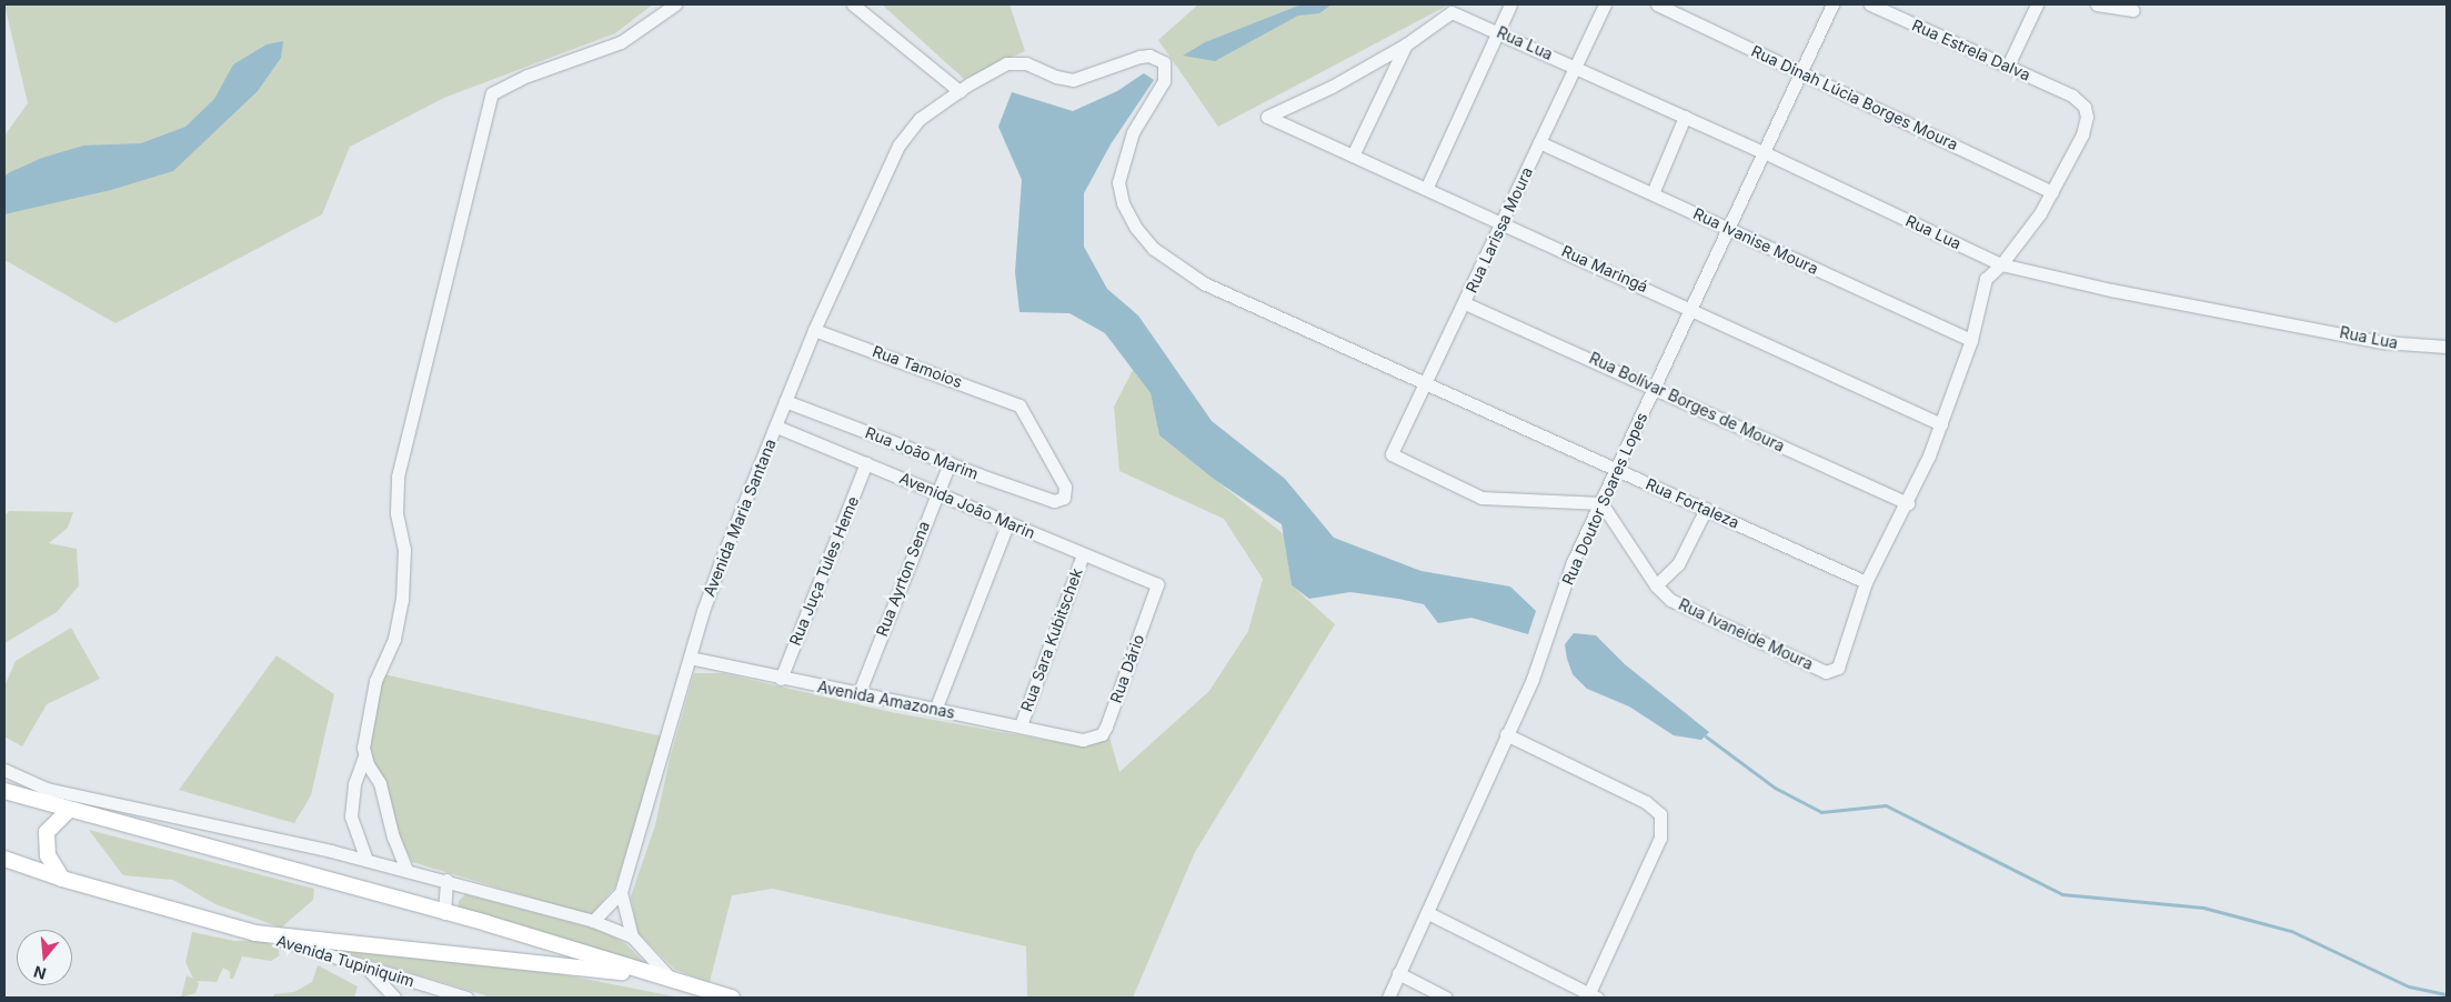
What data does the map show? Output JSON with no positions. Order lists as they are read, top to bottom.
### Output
{
  "streets": {
    "street": [
      "Rua Lua",
      "Rua Estrela Dalva",
      "Rua Dinah Lúcia Borges Moura",
      "Rua Larissa Moura",
      "Rua Ivanise Moura",
      "Rua Maringá",
      "Rua Tamoios",
      "Rua Bolívar Borges de Moura",
      "Rua João Marim",
      "Rua Doutor Soares Lopes",
      "Rua Fortaleza",
      "Avenida João Marin",
      "Avenida Maria Santana",
      "Rua Juça Tules Heme",
      "Rua Ayrton Sena",
      "Rua Ivaneide Moura",
      "Rua Sara Kubitschek",
      "Rua Dário",
      "Avenida Amazonas",
      "Avenida Tupiniquim"
    ]
  },
  "crossings": [
    ["Rua Lua", "Rua Larissa Moura"],
    ["Rua Lua", "Rua Maringá"],
    ["Rua Lua", "Rua Doutor Soares Lopes"],
    ["Rua Estrela Dalva", "Rua Dinah Lúcia Borges Moura"],
    ["Rua Dinah Lúcia Borges Moura", "Rua Doutor Soares Lopes"],
    ["Rua Larissa Moura", "Rua Ivanise Moura"],
    ["Rua Larissa Moura", "Rua Maringá"],
    ["Rua Larissa Moura", "Rua Bolívar Borges de Moura"],
    ["Rua Larissa Moura", "Rua Doutor Soares Lopes"],
    ["Rua Larissa Moura", "Rua Fortaleza"],
    ["Rua Larissa Moura", "Avenida Maria Santana"],
    ["Rua Larissa Moura", "Rua Ivaneide Moura"],
    ["Rua Ivanise Moura", "Rua Doutor Soares Lopes"],
    ["Rua Maringá", "Rua Doutor Soares Lopes"],
    ["Rua Tamoios", "Rua João Marim"],
    ["Rua Tamoios", "Avenida Maria Santana"],
    ["Rua Bolívar Borges de Moura", "Rua Doutor Soares Lopes"],
    ["Rua João Marim", "Avenida Maria Santana"],
    ["Rua João Marim", "Rua Ayrton Sena"],
    ["Rua Doutor Soares Lopes", "Rua Fortaleza"],
    ["Rua Doutor Soares Lopes", "Rua Ivaneide Moura"],
    ["Rua Fortaleza", "Avenida Maria Santana"],
    ["Rua Fortaleza", "Rua Ivaneide Moura"],
    ["Avenida João Marin", "Avenida Maria Santana"],
    ["Avenida João Marin", "Rua Juça Tules Heme"],
    ["Avenida João Marin", "Rua Ayrton Sena"],
    ["Avenida João Marin", "Rua Sara Kubitschek"],
    ["Avenida João Marin", "Rua Dário"],
    ["Avenida Maria Santana", "Avenida Amazonas"],
    ["Rua Juça Tules Heme", "Avenida Amazonas"],
    ["Rua Ayrton Sena", "Avenida Amazonas"],
    ["Rua Sara Kubitschek", "Avenida Amazonas"],
    ["Rua Dário", "Avenida Amazonas"]
  ],
  "north": "bottom"
}
